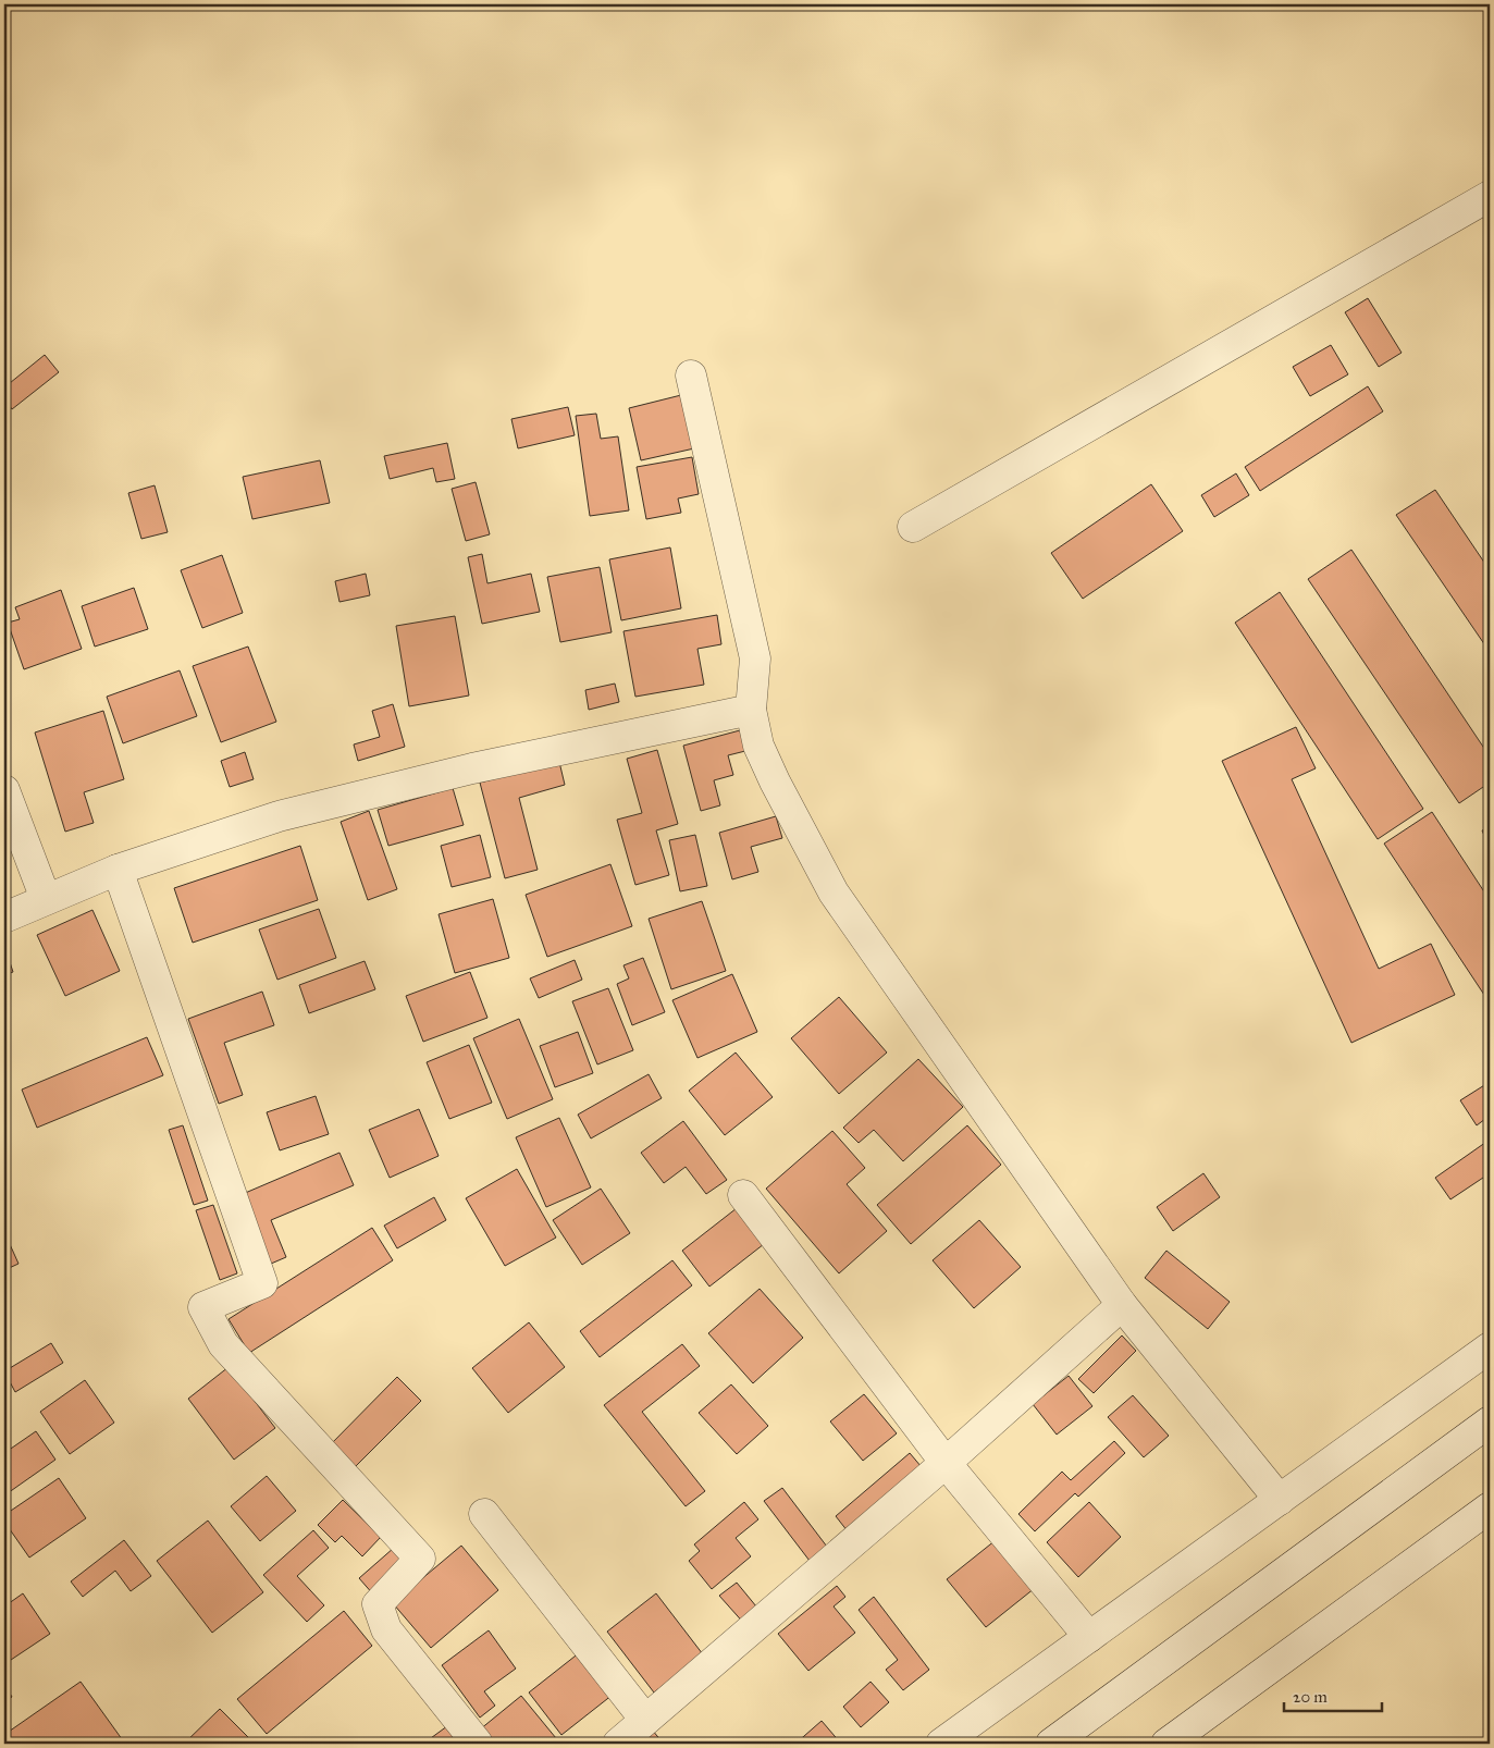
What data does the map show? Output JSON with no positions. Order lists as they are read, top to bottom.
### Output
{
  "scale_bar": "20 m"
}
